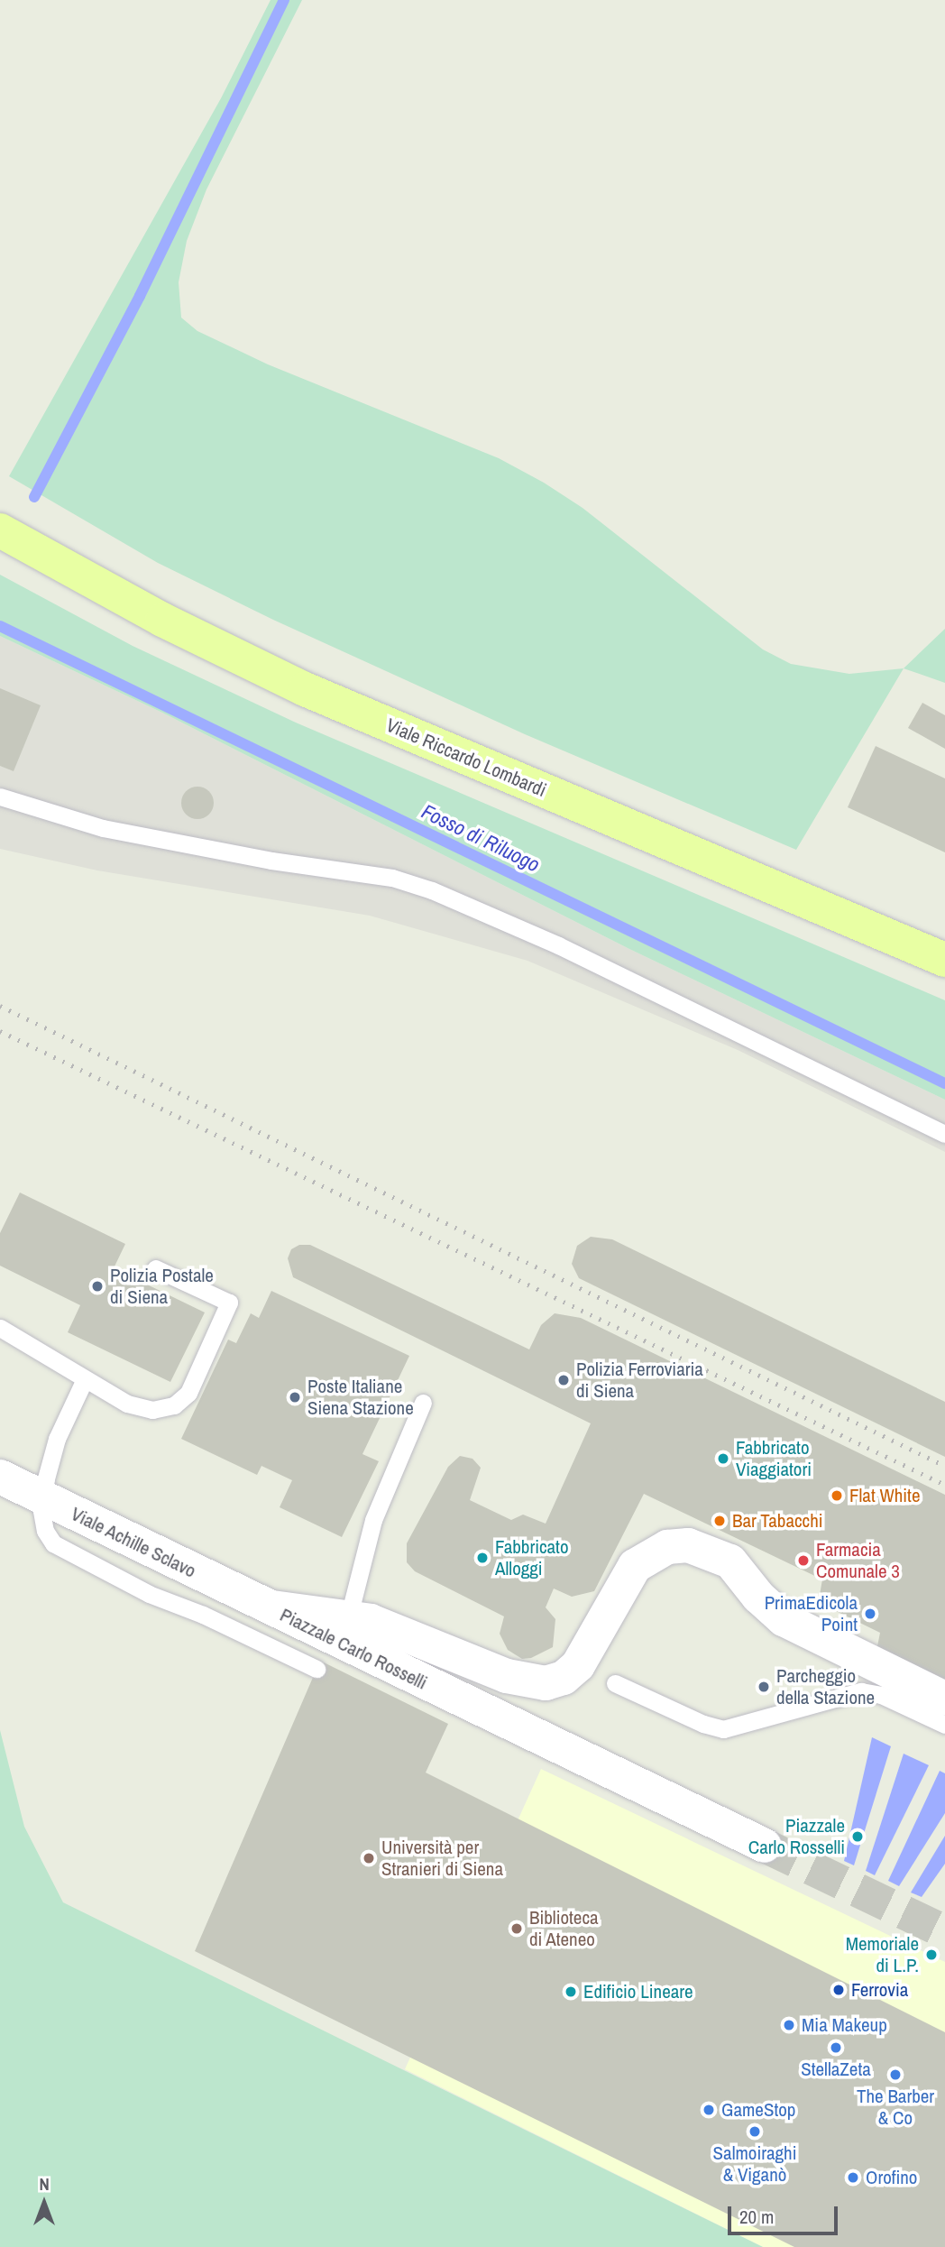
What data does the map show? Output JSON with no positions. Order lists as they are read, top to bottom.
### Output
{
  "streets": {
    "main road": ["Viale Riccardo Lombardi", "Viale Achille Sclavo", "Piazzale Carlo Rosselli"]
  },
  "crossings": [
    ["Viale Achille Sclavo", "Piazzale Carlo Rosselli"]
  ],
  "water": ["Fosso di Riluogo"],
  "places": [
    "Polizia Postale di Siena",
    "Polizia Ferroviaria di Siena",
    "Poste Italiane Siena Stazione",
    "Fabbricato Viaggiatori",
    "Flat White",
    "Bar Tabacchi",
    "Fabbricato Alloggi",
    "Farmacia Comunale 3",
    "PrimaEdicola Point",
    "Parcheggio della Stazione",
    "Piazzale Carlo Rosselli",
    "Università per Stranieri di Siena",
    "Biblioteca di Ateneo",
    "Memoriale di L.P.",
    "Ferrovia",
    "Edificio Lineare",
    "Mia Makeup",
    "StellaZeta",
    "The Barber & Co",
    "GameStop",
    "Salmoiraghi & Viganò",
    "Orofino"
  ],
  "scale_bar": "20 m",
  "north": "top"
}
